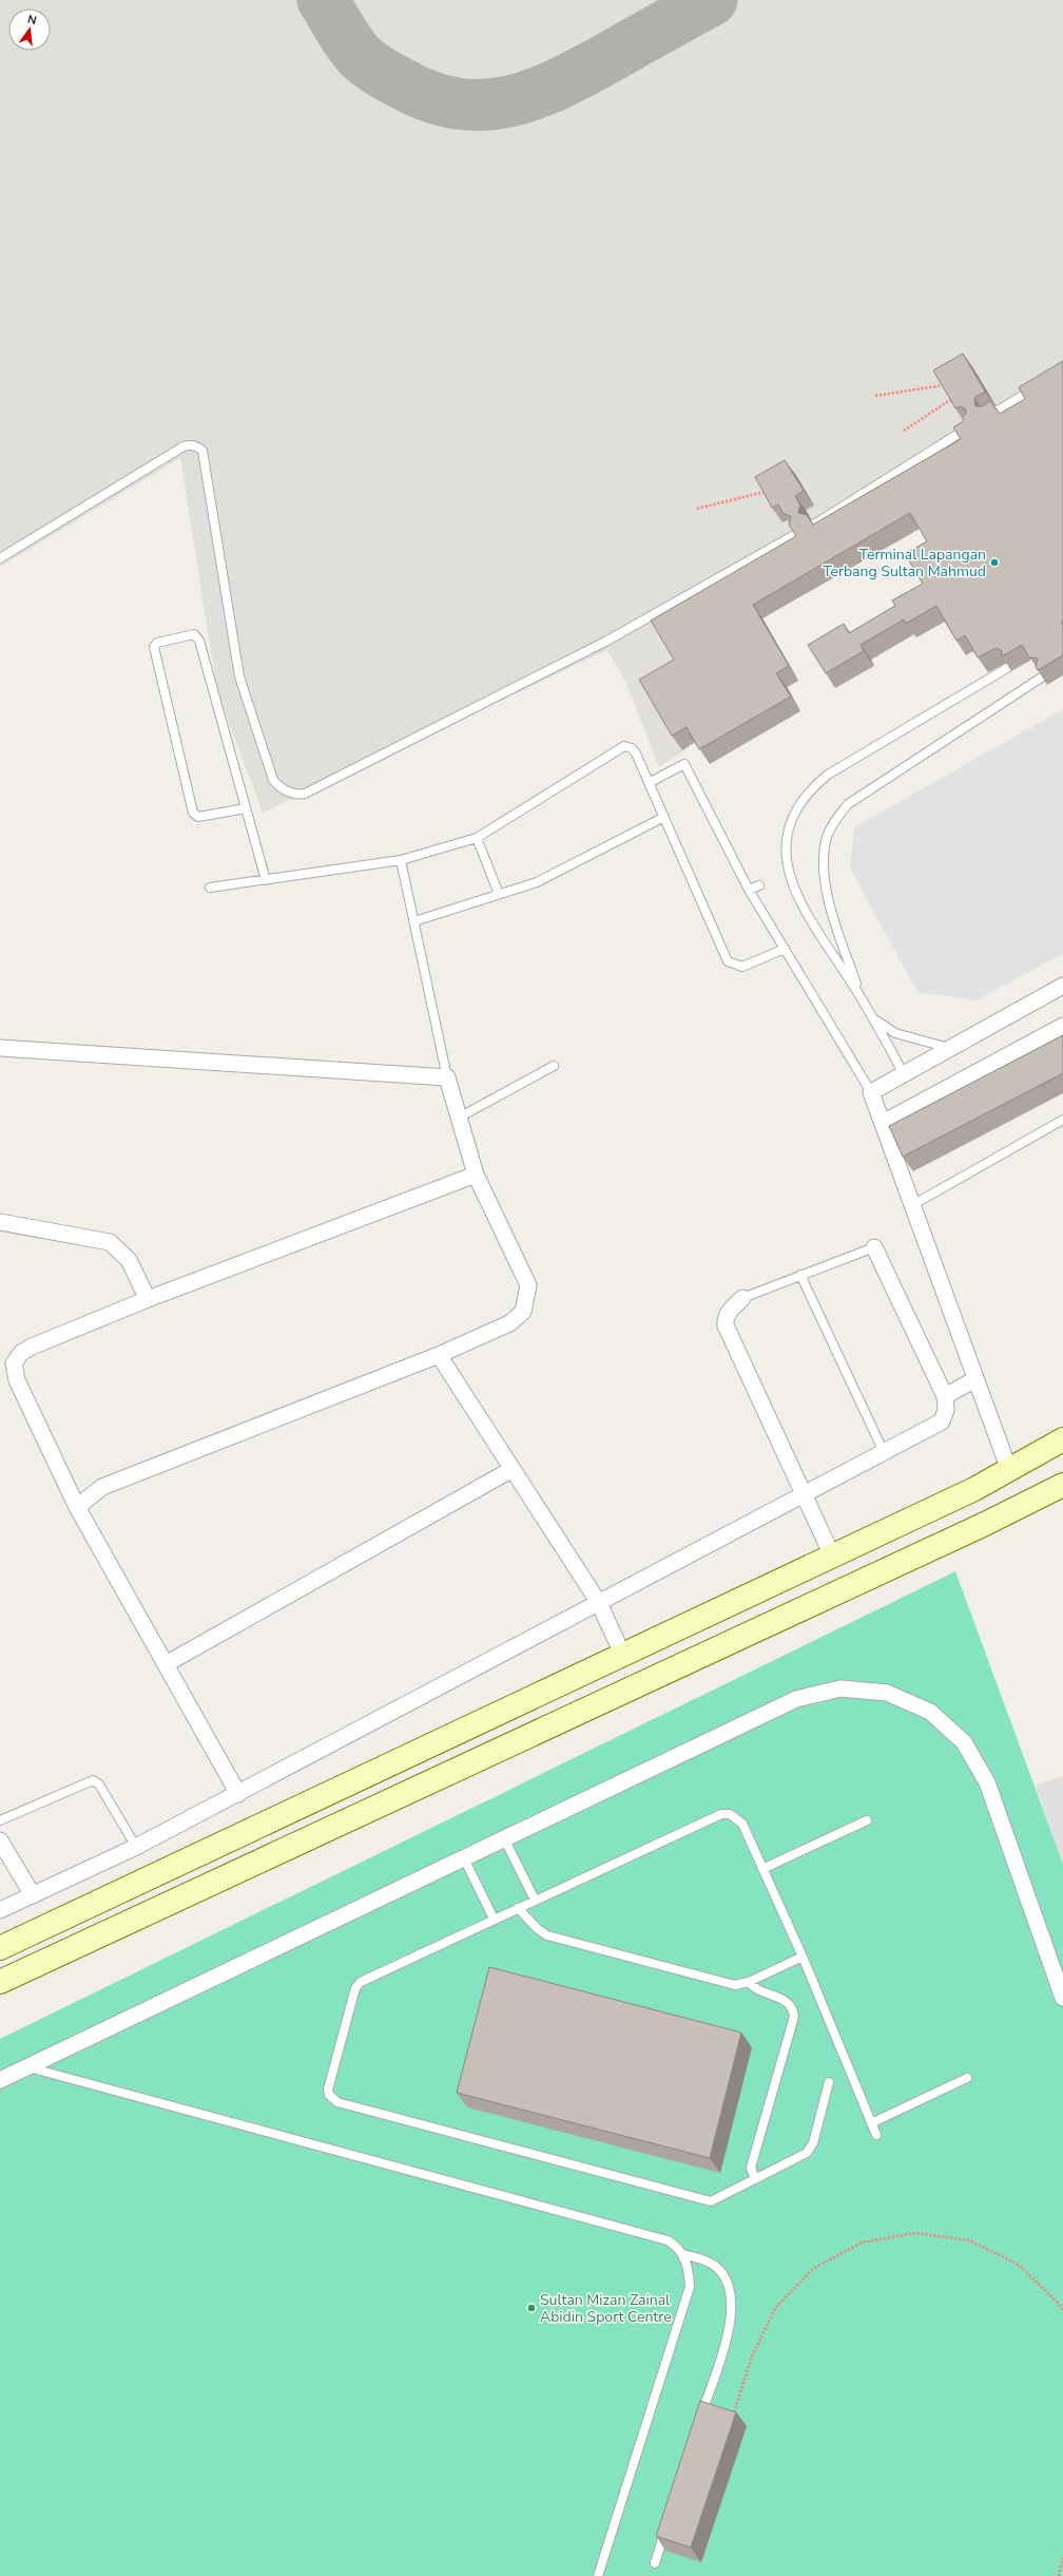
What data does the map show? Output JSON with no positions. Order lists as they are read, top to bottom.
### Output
{
  "places": ["Terminal Lapangan Terbang Sultan Mahmud", "Sultan Mizan Zainal Abidin Sport Centre"],
  "north": "top"
}
